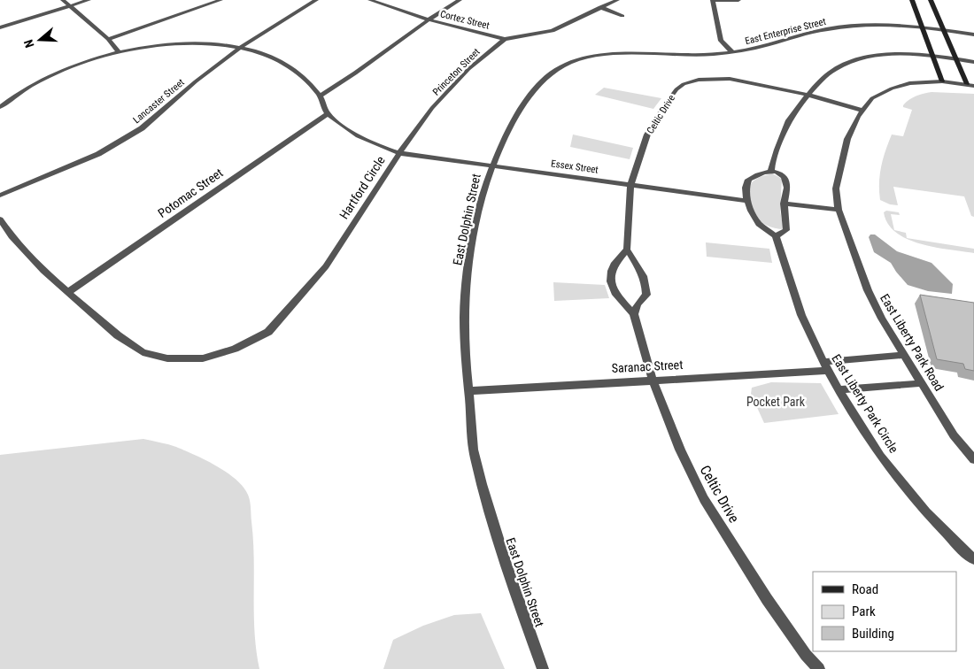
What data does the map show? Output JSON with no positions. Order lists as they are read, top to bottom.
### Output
{
  "streets": {
    "street": [
      "Cortez Street",
      "East Enterprise Street",
      "Princeton Street",
      "Lancaster Street",
      "Celtic Drive",
      "Essex Street",
      "Hartford Circle",
      "Potomac Street",
      "East Dolphin Street",
      "East Liberty Park Road",
      "Saranac Street",
      "East Liberty Park Circle"
    ]
  },
  "crossings": [
    ["Cortez Street", "Princeton Street"],
    ["East Enterprise Street", "East Dolphin Street"],
    ["Princeton Street", "Essex Street"],
    ["Princeton Street", "Hartford Circle"],
    ["Lancaster Street", "Hartford Circle"],
    ["Celtic Drive", "Essex Street"],
    ["Celtic Drive", "East Liberty Park Road"],
    ["Celtic Drive", "Saranac Street"],
    ["Essex Street", "Hartford Circle"],
    ["Essex Street", "East Dolphin Street"],
    ["Hartford Circle", "Potomac Street"],
    ["East Dolphin Street", "Saranac Street"],
    ["East Liberty Park Road", "Saranac Street"],
    ["Saranac Street", "East Liberty Park Circle"]
  ],
  "parks": ["Pocket Park"],
  "legend": ["Road", "Park", "Building"],
  "north": "left"
}
